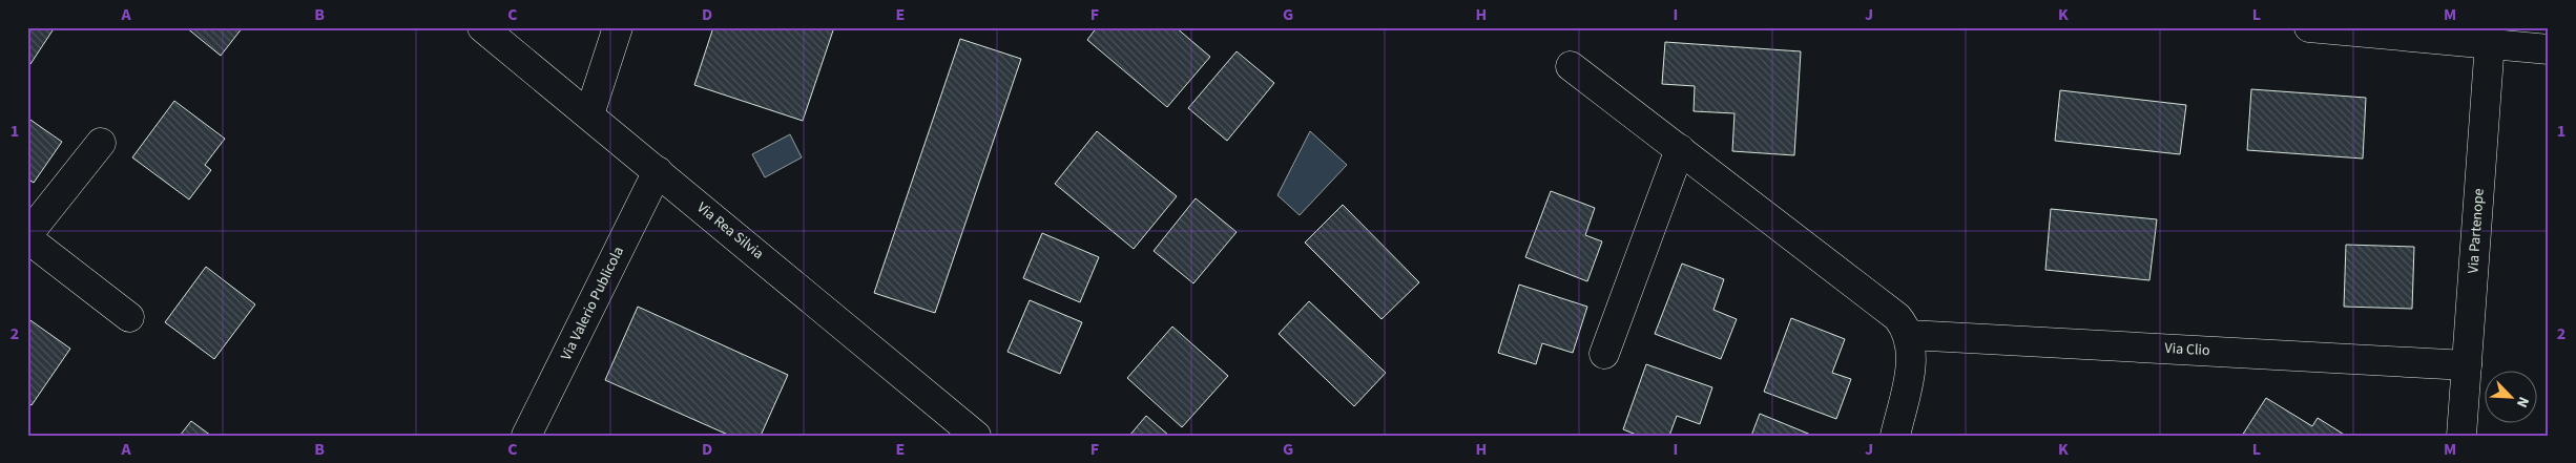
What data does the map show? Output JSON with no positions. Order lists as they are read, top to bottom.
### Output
{
  "streets": {
    "street": [
      "Via Rea Silvia",
      "Via Partenope",
      "Via Valerio Publicola",
      "Via Clio"
    ]
  },
  "crossings": [
    ["Via Rea Silvia", "Via Valerio Publicola"],
    ["Via Partenope", "Via Clio"]
  ],
  "north": "bottom right",
  "grid": {
    "columns": [
      "A",
      "B",
      "C",
      "D",
      "E",
      "F",
      "G",
      "H",
      "I",
      "J",
      "K",
      "L",
      "M"
    ],
    "rows": ["1", "2"]
  }
}
